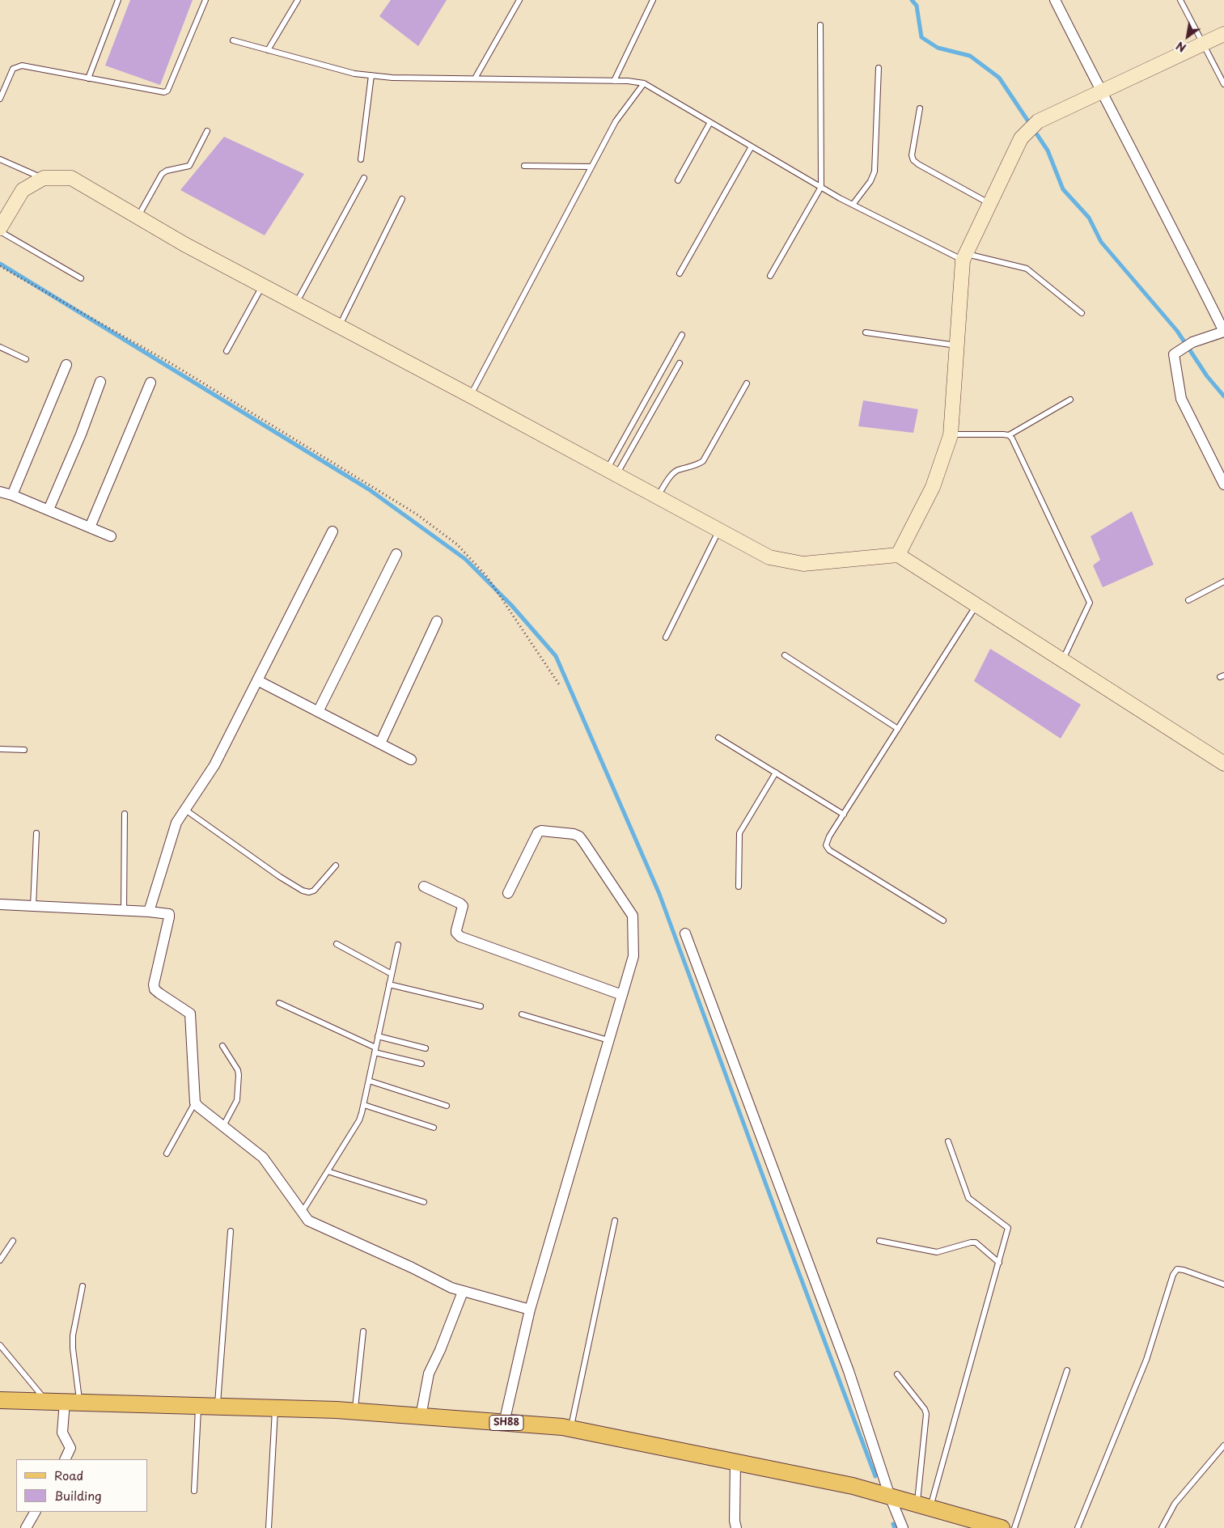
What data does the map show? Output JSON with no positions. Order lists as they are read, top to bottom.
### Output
{
  "streets": {
    "main road": ["SH88"]
  },
  "legend": ["Road", "Building"],
  "north": "bottom left"
}
